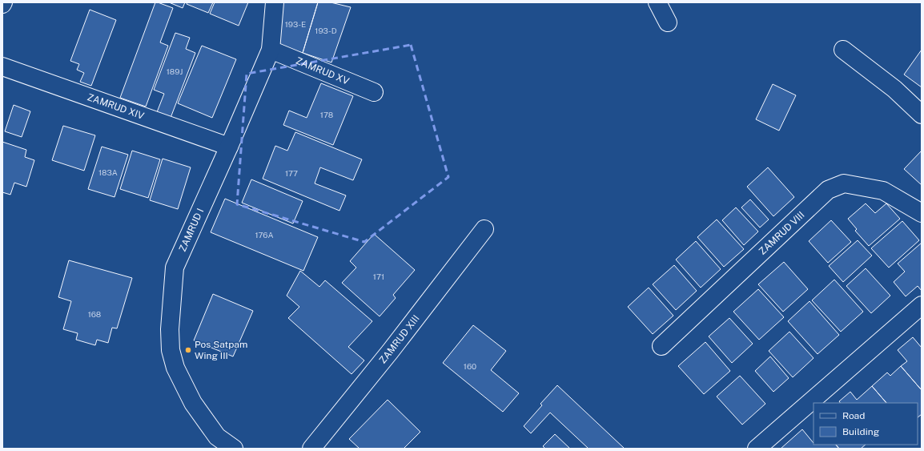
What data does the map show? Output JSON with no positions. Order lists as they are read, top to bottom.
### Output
{
  "streets": {
    "street": [
      "ZAMRUD XV",
      "ZAMRUD XIV",
      "ZAMRUD I",
      "ZAMRUD VIII",
      "ZAMRUD XIII"
    ]
  },
  "crossings": [
    ["ZAMRUD XV", "ZAMRUD I"],
    ["ZAMRUD XIV", "ZAMRUD I"]
  ],
  "places": ["Pos Satpam Wing III"],
  "house_numbers": [
    "193-E",
    "193-D",
    "189J",
    "178",
    "183A",
    "177",
    "176A",
    "171",
    "168",
    "160"
  ],
  "legend": ["Road", "Building"]
}
